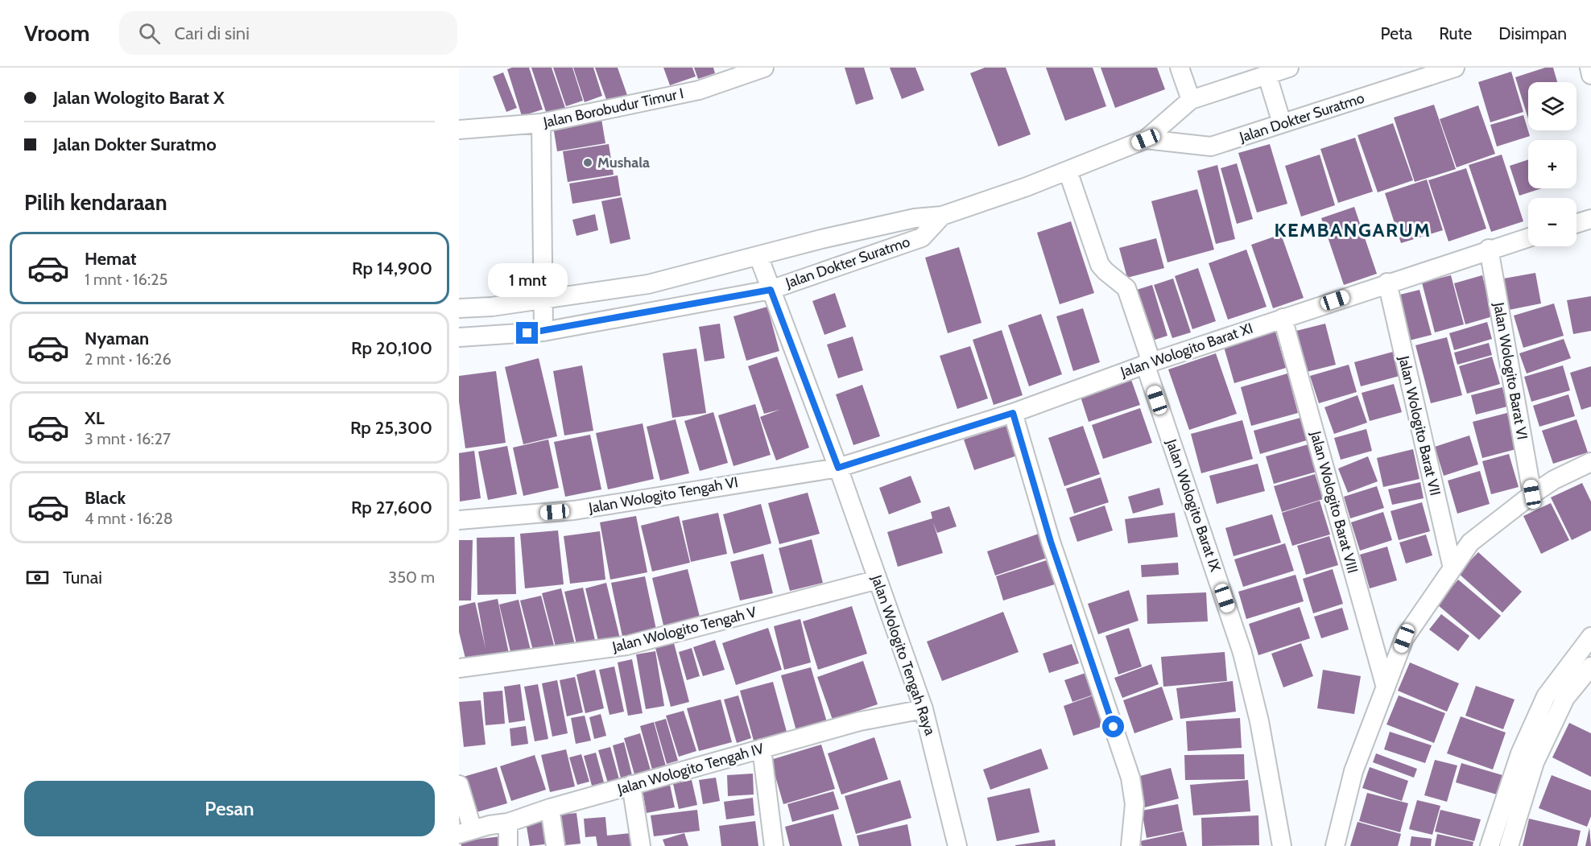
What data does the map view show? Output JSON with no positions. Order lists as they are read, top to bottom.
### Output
{
  "streets": {
    "street": [
      "Jalan Borobudur Timur I",
      "Jalan Dokter Suratmo",
      "Jalan Wologito Barat XI",
      "Jalan Wologito Barat VI",
      "Jalan Wologito Barat VII",
      "Jalan Wologito Tengah VI",
      "Jalan Wologito Barat VIII",
      "Jalan Wologito Barat IX",
      "Jalan Wologito Tengah V",
      "Jalan Wologito Tengah Raya",
      "Jalan Wologito Tengah IV"
    ]
  },
  "crossings": [
    ["Jalan Dokter Suratmo", "Jalan Wologito Barat IX"],
    ["Jalan Dokter Suratmo", "Jalan Wologito Tengah Raya"],
    ["Jalan Wologito Barat XI", "Jalan Wologito Barat VI"],
    ["Jalan Wologito Barat XI", "Jalan Wologito Barat VII"],
    ["Jalan Wologito Barat XI", "Jalan Wologito Tengah VI"],
    ["Jalan Wologito Barat XI", "Jalan Wologito Barat VIII"],
    ["Jalan Wologito Barat XI", "Jalan Wologito Barat IX"],
    ["Jalan Wologito Barat XI", "Jalan Wologito Tengah Raya"],
    ["Jalan Wologito Tengah VI", "Jalan Wologito Tengah Raya"],
    ["Jalan Wologito Tengah V", "Jalan Wologito Tengah Raya"],
    ["Jalan Wologito Tengah Raya", "Jalan Wologito Tengah IV"]
  ],
  "districts": ["KEMBANGARUM"],
  "places": ["Mushala"],
  "page": {
    "header": "Vroom",
    "search": "Cari di sini",
    "nav": ["Peta", "Rute", "Disimpan"],
    "banner": ["Jalan Wologito Barat X", "Jalan Dokter Suratmo"],
    "map_buttons": ["+", "−"],
    "heading": "Pilih kendaraan",
    "list": [
      {
        "name": "Hemat",
        "note": "1 mnt · 16:25",
        "value": "Rp 14,900"
      },
      {
        "name": "Nyaman",
        "note": "2 mnt · 16:26",
        "value": "Rp 20,100"
      },
      {
        "name": "XL",
        "note": "3 mnt · 16:27",
        "value": "Rp 25,300"
      },
      {
        "name": "Black",
        "note": "4 mnt · 16:28",
        "value": "Rp 27,600"
      }
    ],
    "bubble": "1 mnt",
    "pay": ["Tunai", "350 m"],
    "buttons": "Pesan"
  }
}
